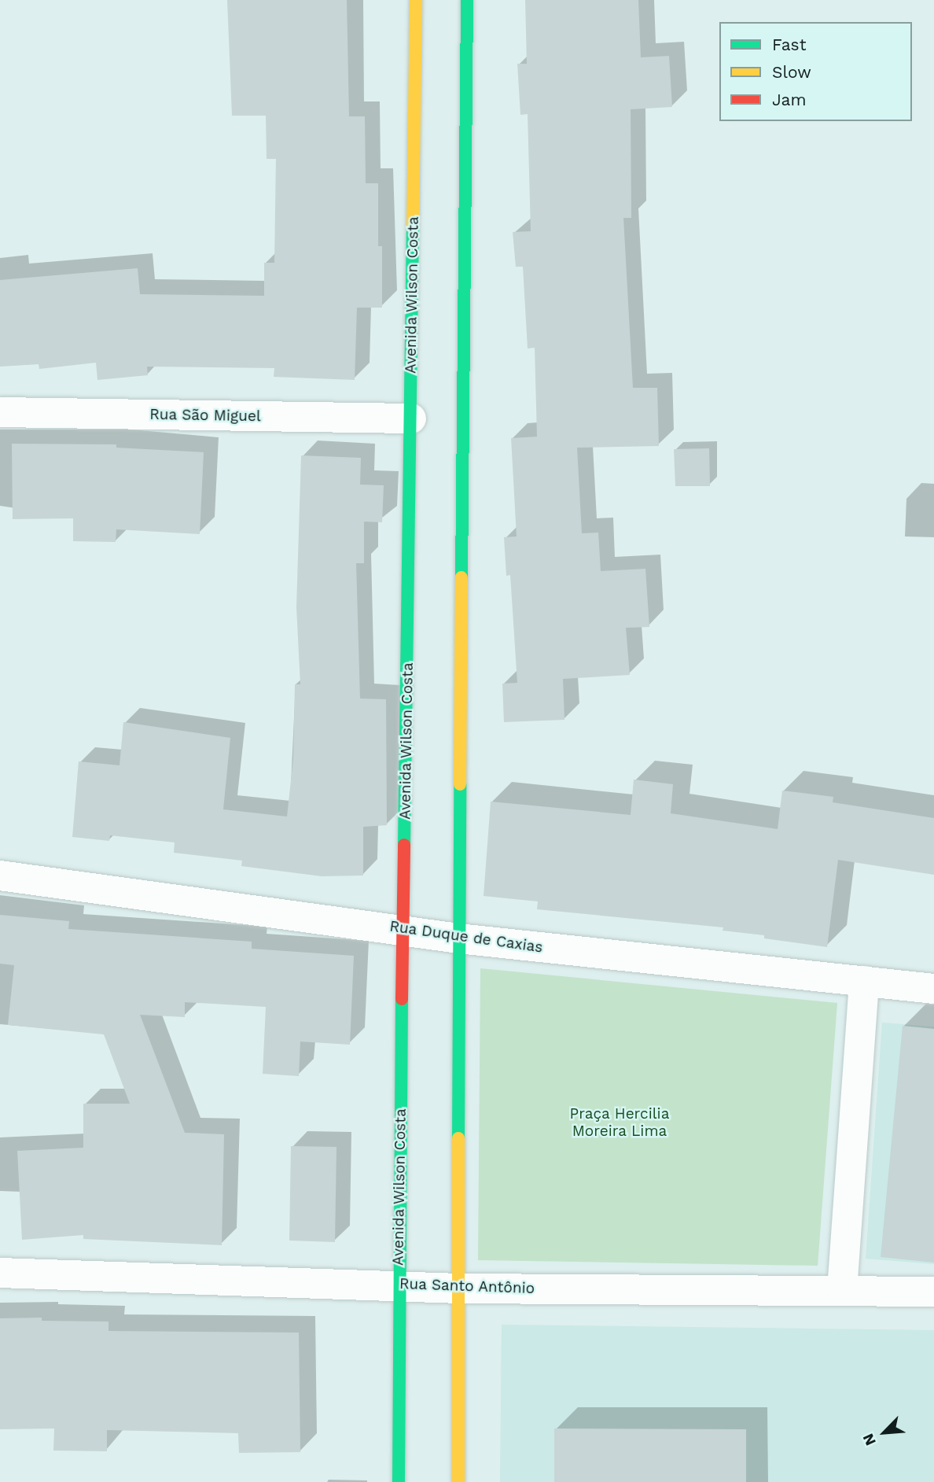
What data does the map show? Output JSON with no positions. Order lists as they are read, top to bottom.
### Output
{
  "streets": {
    "street": [
      "Avenida Wilson Costa",
      "Rua São Miguel",
      "Rua Duque de Caxias",
      "Rua Santo Antônio"
    ]
  },
  "crossings": [
    ["Avenida Wilson Costa", "Rua São Miguel"],
    ["Avenida Wilson Costa", "Rua Duque de Caxias"],
    ["Avenida Wilson Costa", "Rua Santo Antônio"]
  ],
  "parks": ["Praça Hercilia Moreira Lima"],
  "legend": ["Fast", "Slow", "Jam"],
  "north": "bottom left"
}
